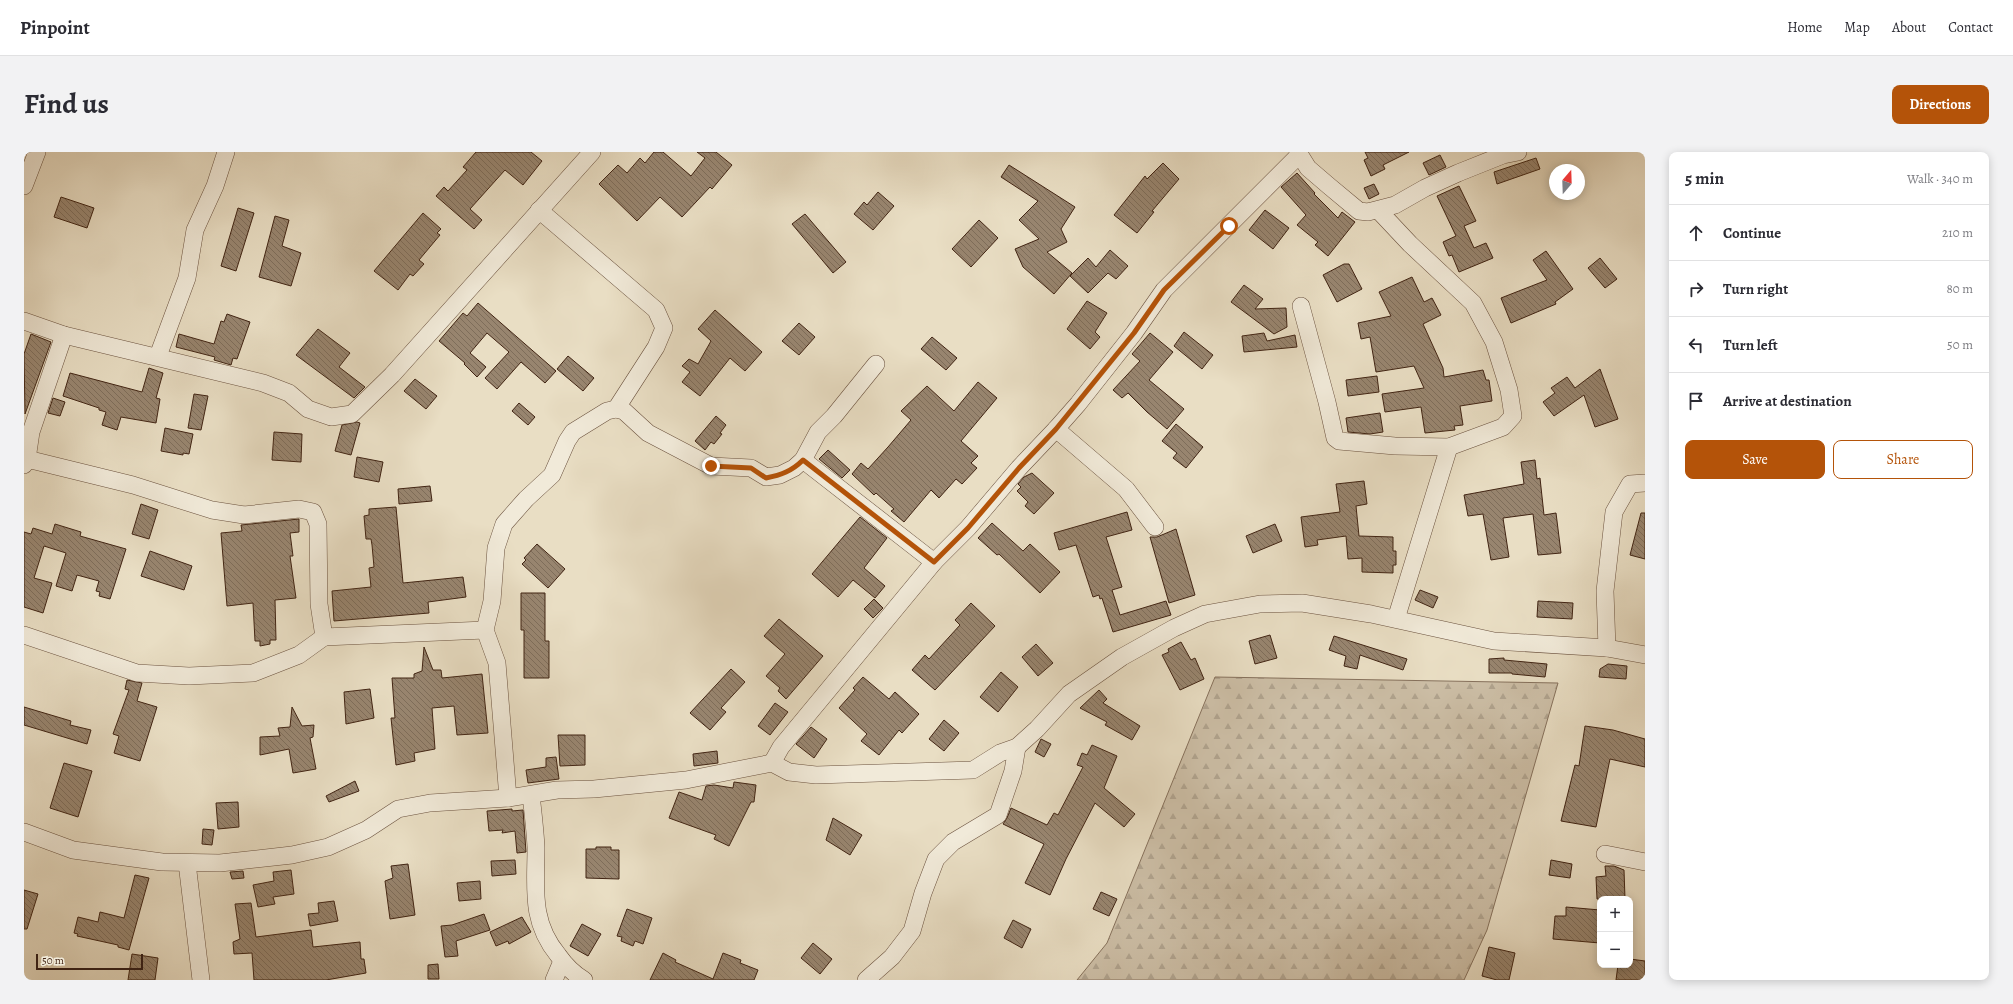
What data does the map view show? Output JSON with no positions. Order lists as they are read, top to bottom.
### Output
{
  "scale_bar": "50 m",
  "north": "top",
  "page": {
    "header": "Pinpoint",
    "nav": [
      "Home",
      "Map",
      "About",
      "Contact"
    ],
    "title": "Find us",
    "buttons": [
      "Directions",
      ["Save", "Share"]
    ],
    "heading": ["5 min", "Walk · 340 m"],
    "list": [
      ["Continue", "210 m"],
      ["Turn right", "80 m"],
      ["Turn left", "50 m"],
      "Arrive at destination"
    ],
    "map_buttons": ["+", "−"],
    "scale": "50 m"
  }
}
